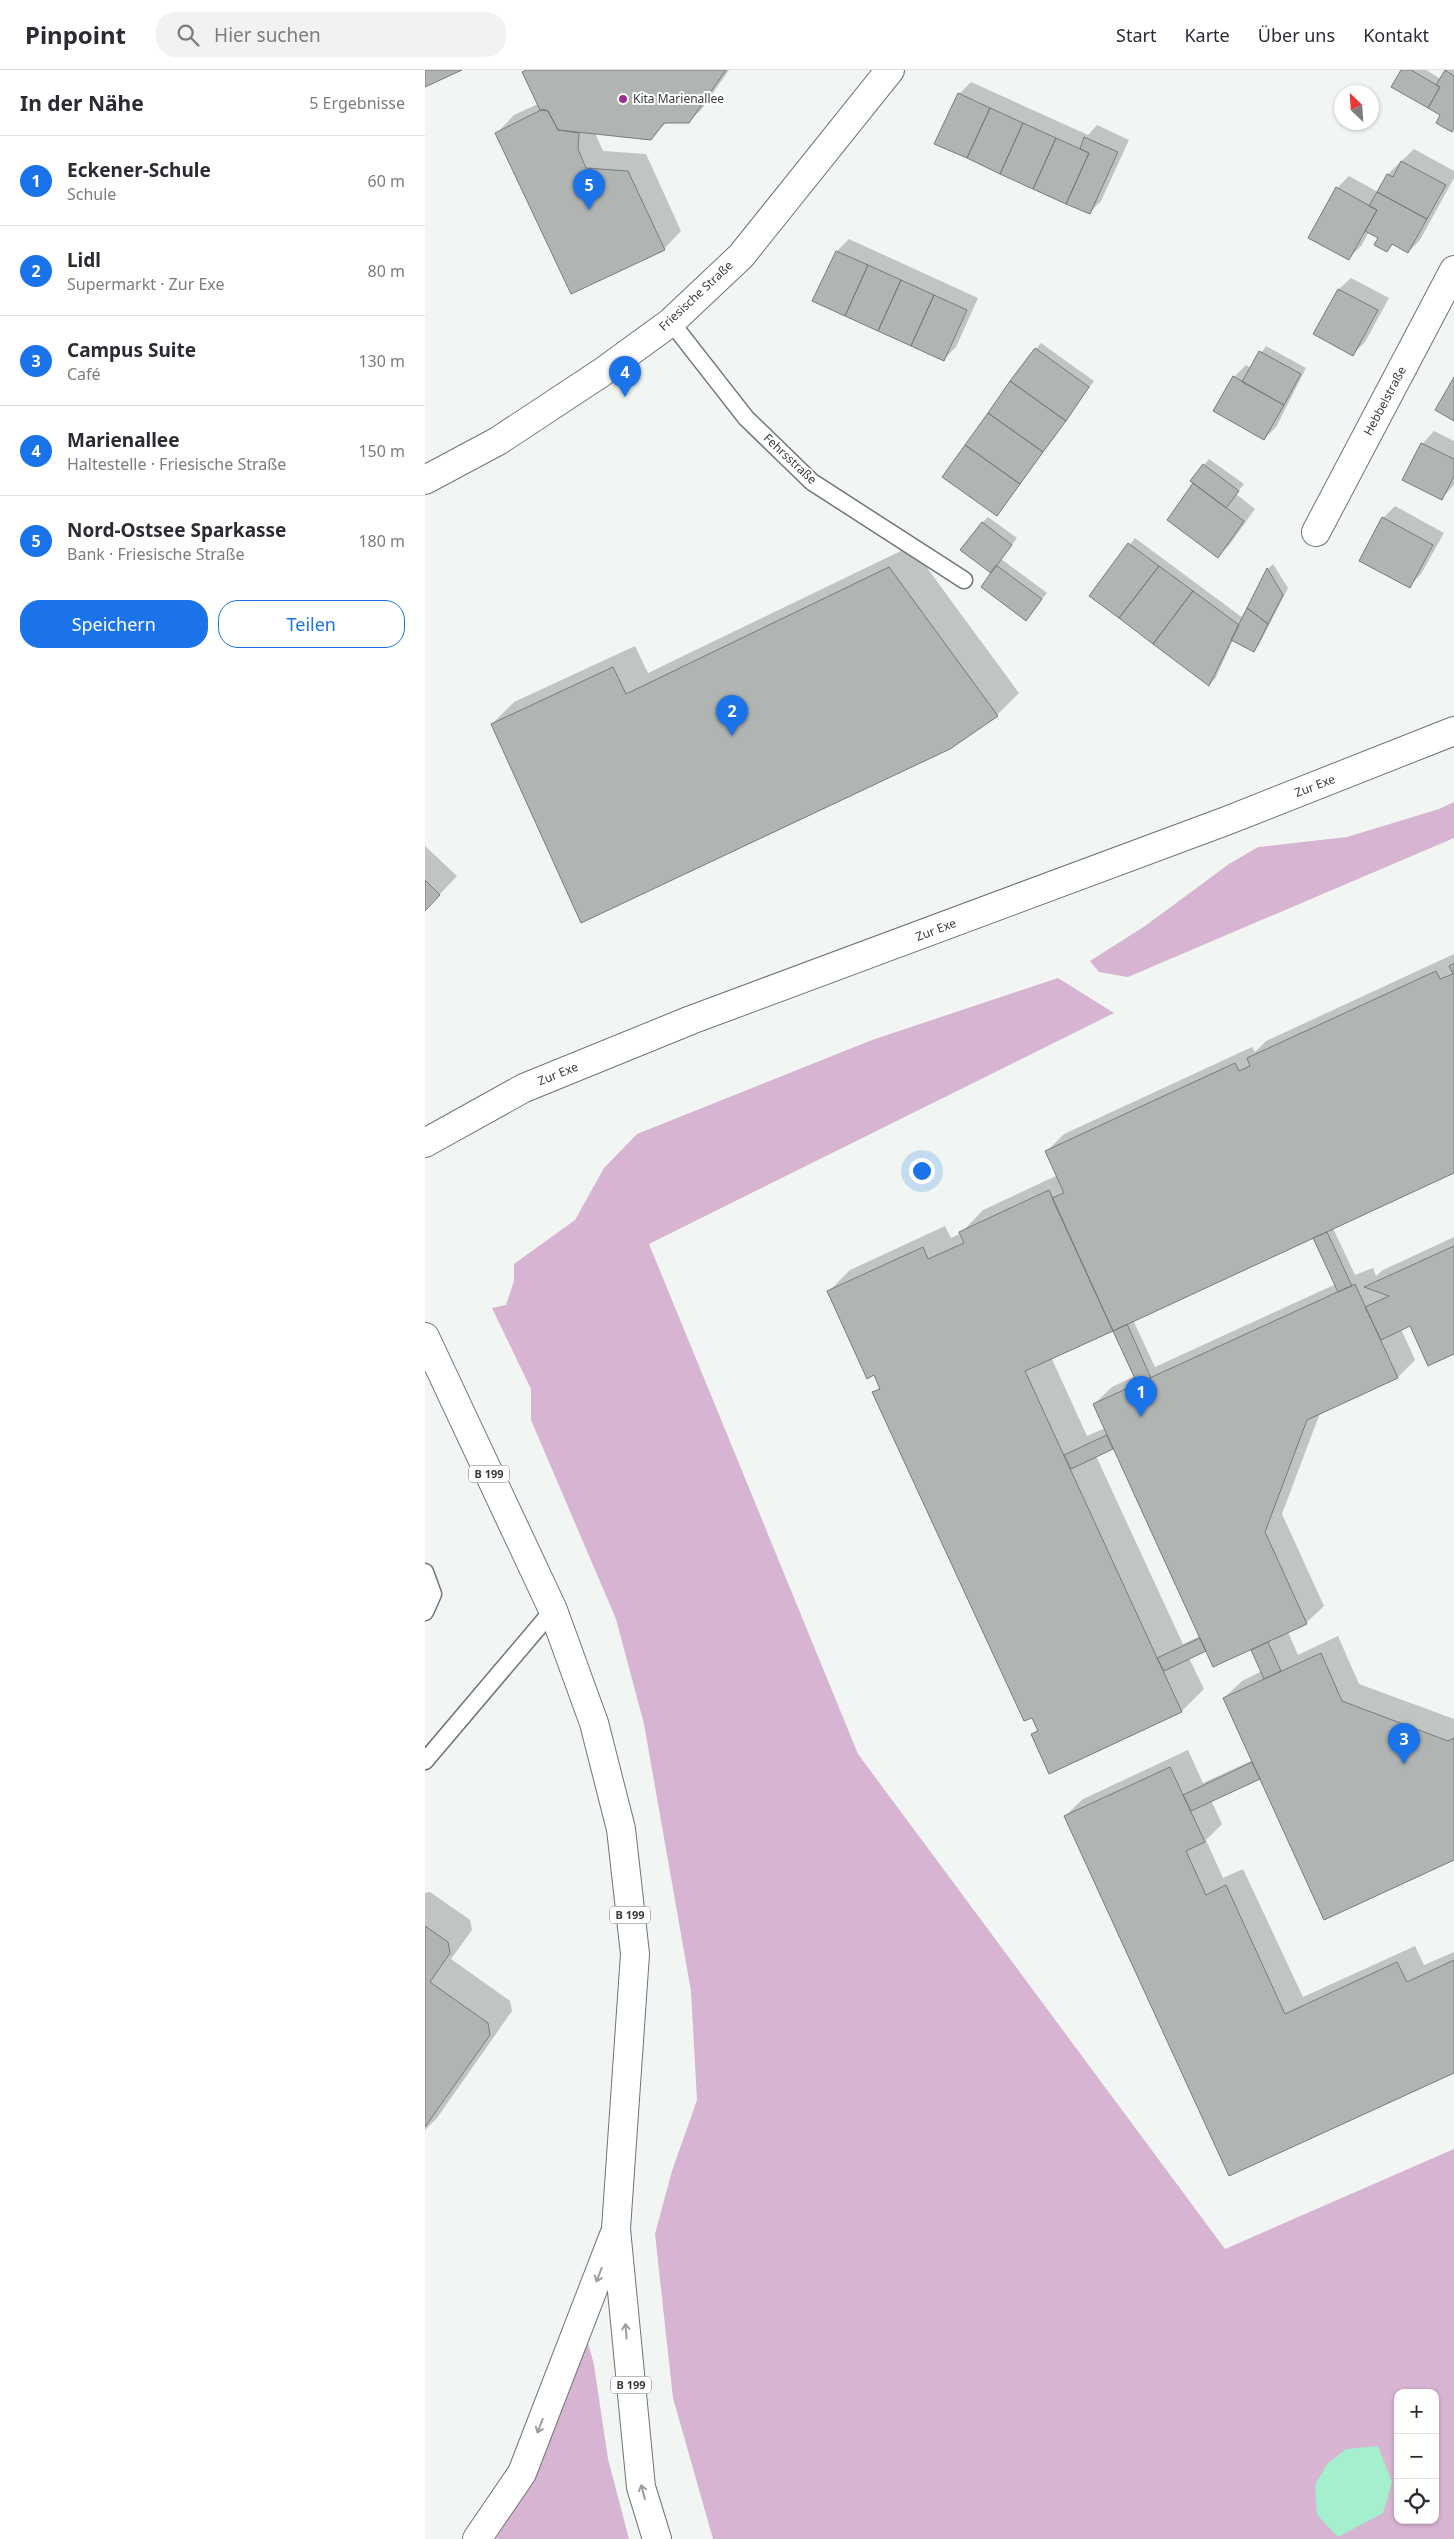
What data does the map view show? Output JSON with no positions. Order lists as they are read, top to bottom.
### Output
{
  "streets": {
    "main road": [
      "Friesische Straße",
      "Hebbelstraße",
      "Zur Exe",
      "B 199"
    ],
    "lane": ["Fehrsstraße"]
  },
  "crossings": [
    ["Friesische Straße", "Fehrsstraße"]
  ],
  "places": ["Kita Marienallee"],
  "north": "top left",
  "page": {
    "header": "Pinpoint",
    "search": "Hier suchen",
    "nav": [
      "Start",
      "Karte",
      "Über uns",
      "Kontakt"
    ],
    "heading": ["In der Nähe", "5 Ergebnisse"],
    "list": [
      {
        "mark": "1",
        "name": "Eckener-Schule",
        "note": "Schule",
        "value": "60 m"
      },
      {
        "mark": "2",
        "name": "Lidl",
        "note": "Supermarkt · Zur Exe",
        "value": "80 m"
      },
      {
        "mark": "3",
        "name": "Campus Suite",
        "note": "Café",
        "value": "130 m"
      },
      {
        "mark": "4",
        "name": "Marienallee",
        "note": "Haltestelle · Friesische Straße",
        "value": "150 m"
      },
      {
        "mark": "5",
        "name": "Nord-Ostsee Sparkasse",
        "note": "Bank · Friesische Straße",
        "value": "180 m"
      }
    ],
    "pins": [
      "5",
      "4",
      "2",
      "1",
      "3"
    ],
    "buttons": ["Speichern", "Teilen"],
    "map_buttons": ["+", "−"]
  }
}
